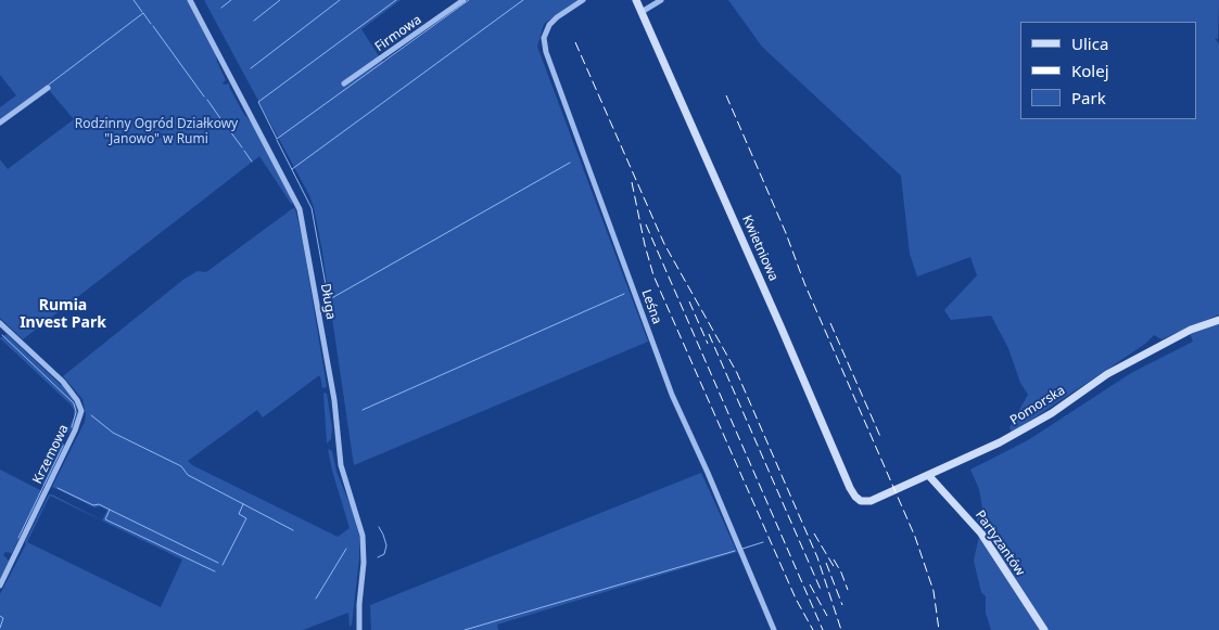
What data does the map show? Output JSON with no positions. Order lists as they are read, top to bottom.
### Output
{
  "streets": {
    "street": [
      "Firmowa",
      "Kwietniowa",
      "Długa",
      "Leśna",
      "Pomorska",
      "Krzemowa",
      "Partyzantów"
    ]
  },
  "crossings": [
    ["Kwietniowa", "Pomorska"],
    ["Pomorska", "Partyzantów"]
  ],
  "districts": ["Rumia Invest Park"],
  "parks": ["Rodzinny Ogród Działkowy \"Janowo\" w Rumi"],
  "legend": ["Ulica", "Kolej", "Park"]
}
